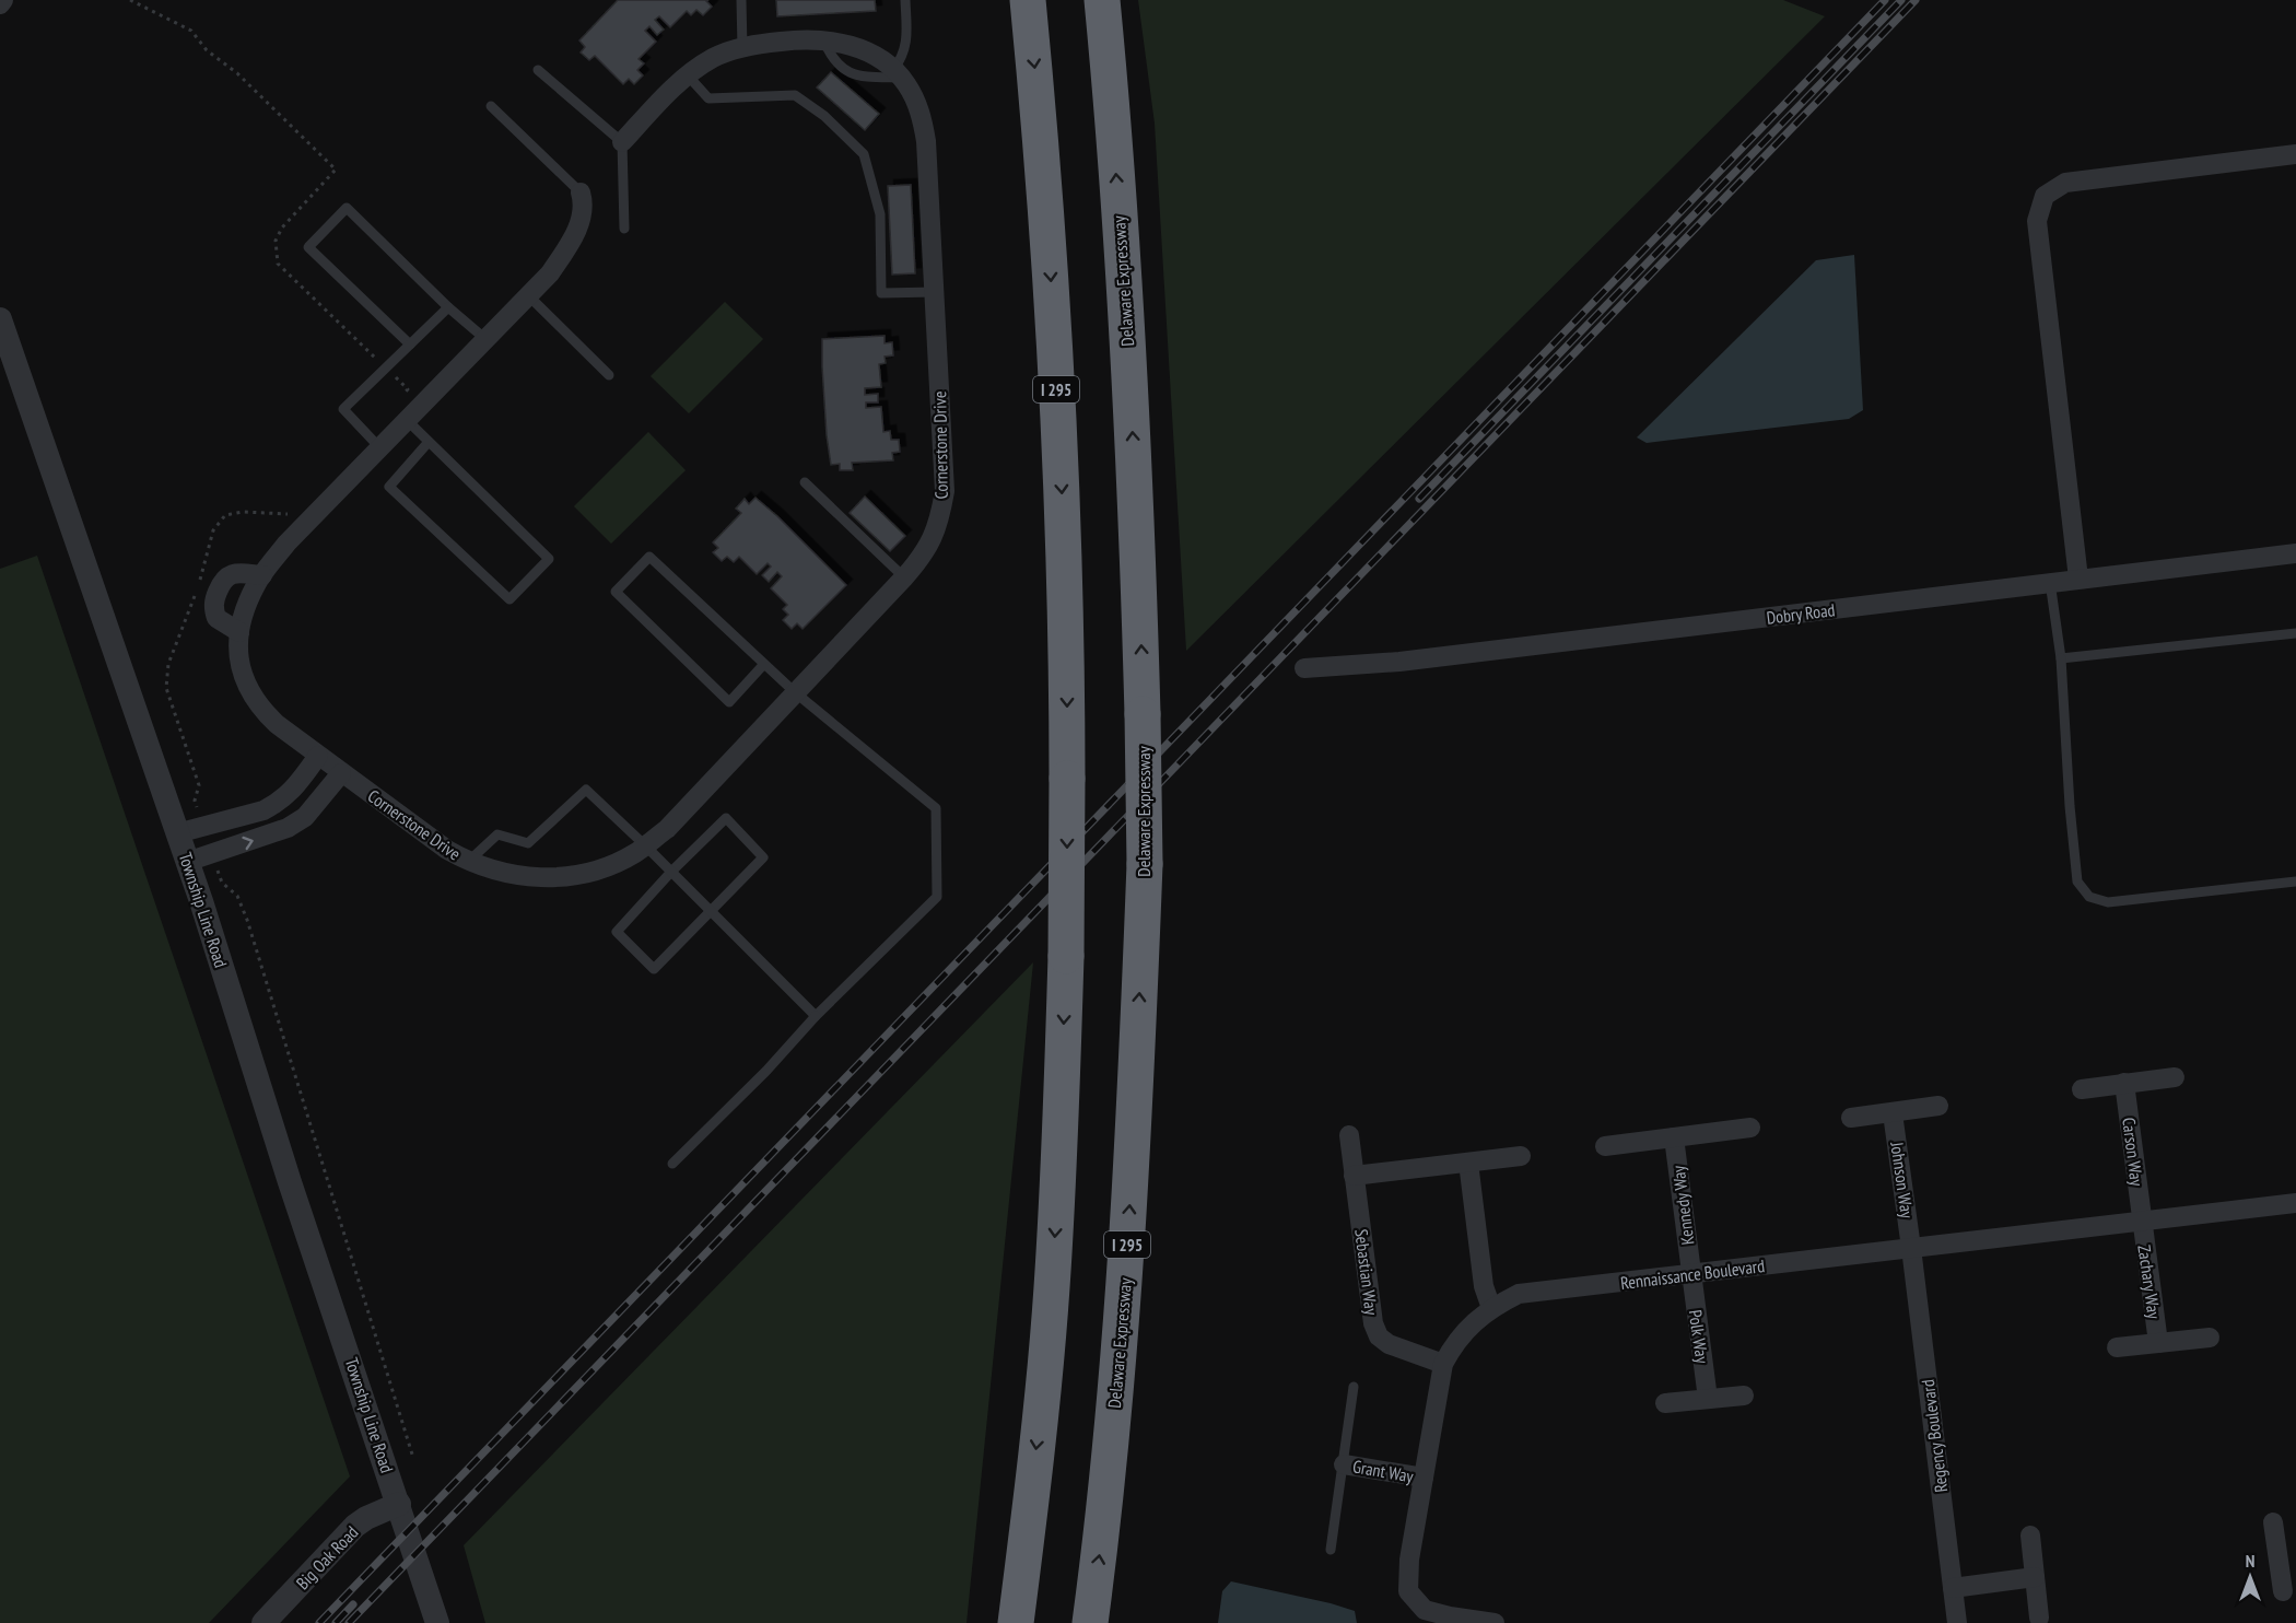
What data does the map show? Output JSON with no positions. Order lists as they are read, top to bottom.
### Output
{
  "streets": {
    "highway": ["Delaware Expressway", "I 295"],
    "street": [
      "Cornerstone Drive",
      "Dobry Road",
      "Township Line Road",
      "Carson Way",
      "Johnson Way",
      "Kennedy Way",
      "Sebastian Way",
      "Rennaissance Boulevard",
      "Zachary Way",
      "Polk Way",
      "Regency Boulevard",
      "Grant Way",
      "Big Oak Road"
    ]
  },
  "crossings": [
    ["Township Line Road", "Big Oak Road"],
    ["Carson Way", "Rennaissance Boulevard"],
    ["Carson Way", "Zachary Way"],
    ["Johnson Way", "Rennaissance Boulevard"],
    ["Johnson Way", "Regency Boulevard"],
    ["Kennedy Way", "Rennaissance Boulevard"],
    ["Kennedy Way", "Polk Way"],
    ["Sebastian Way", "Rennaissance Boulevard"],
    ["Rennaissance Boulevard", "Zachary Way"],
    ["Rennaissance Boulevard", "Polk Way"],
    ["Rennaissance Boulevard", "Regency Boulevard"],
    ["Rennaissance Boulevard", "Grant Way"]
  ],
  "north": "top"
}
